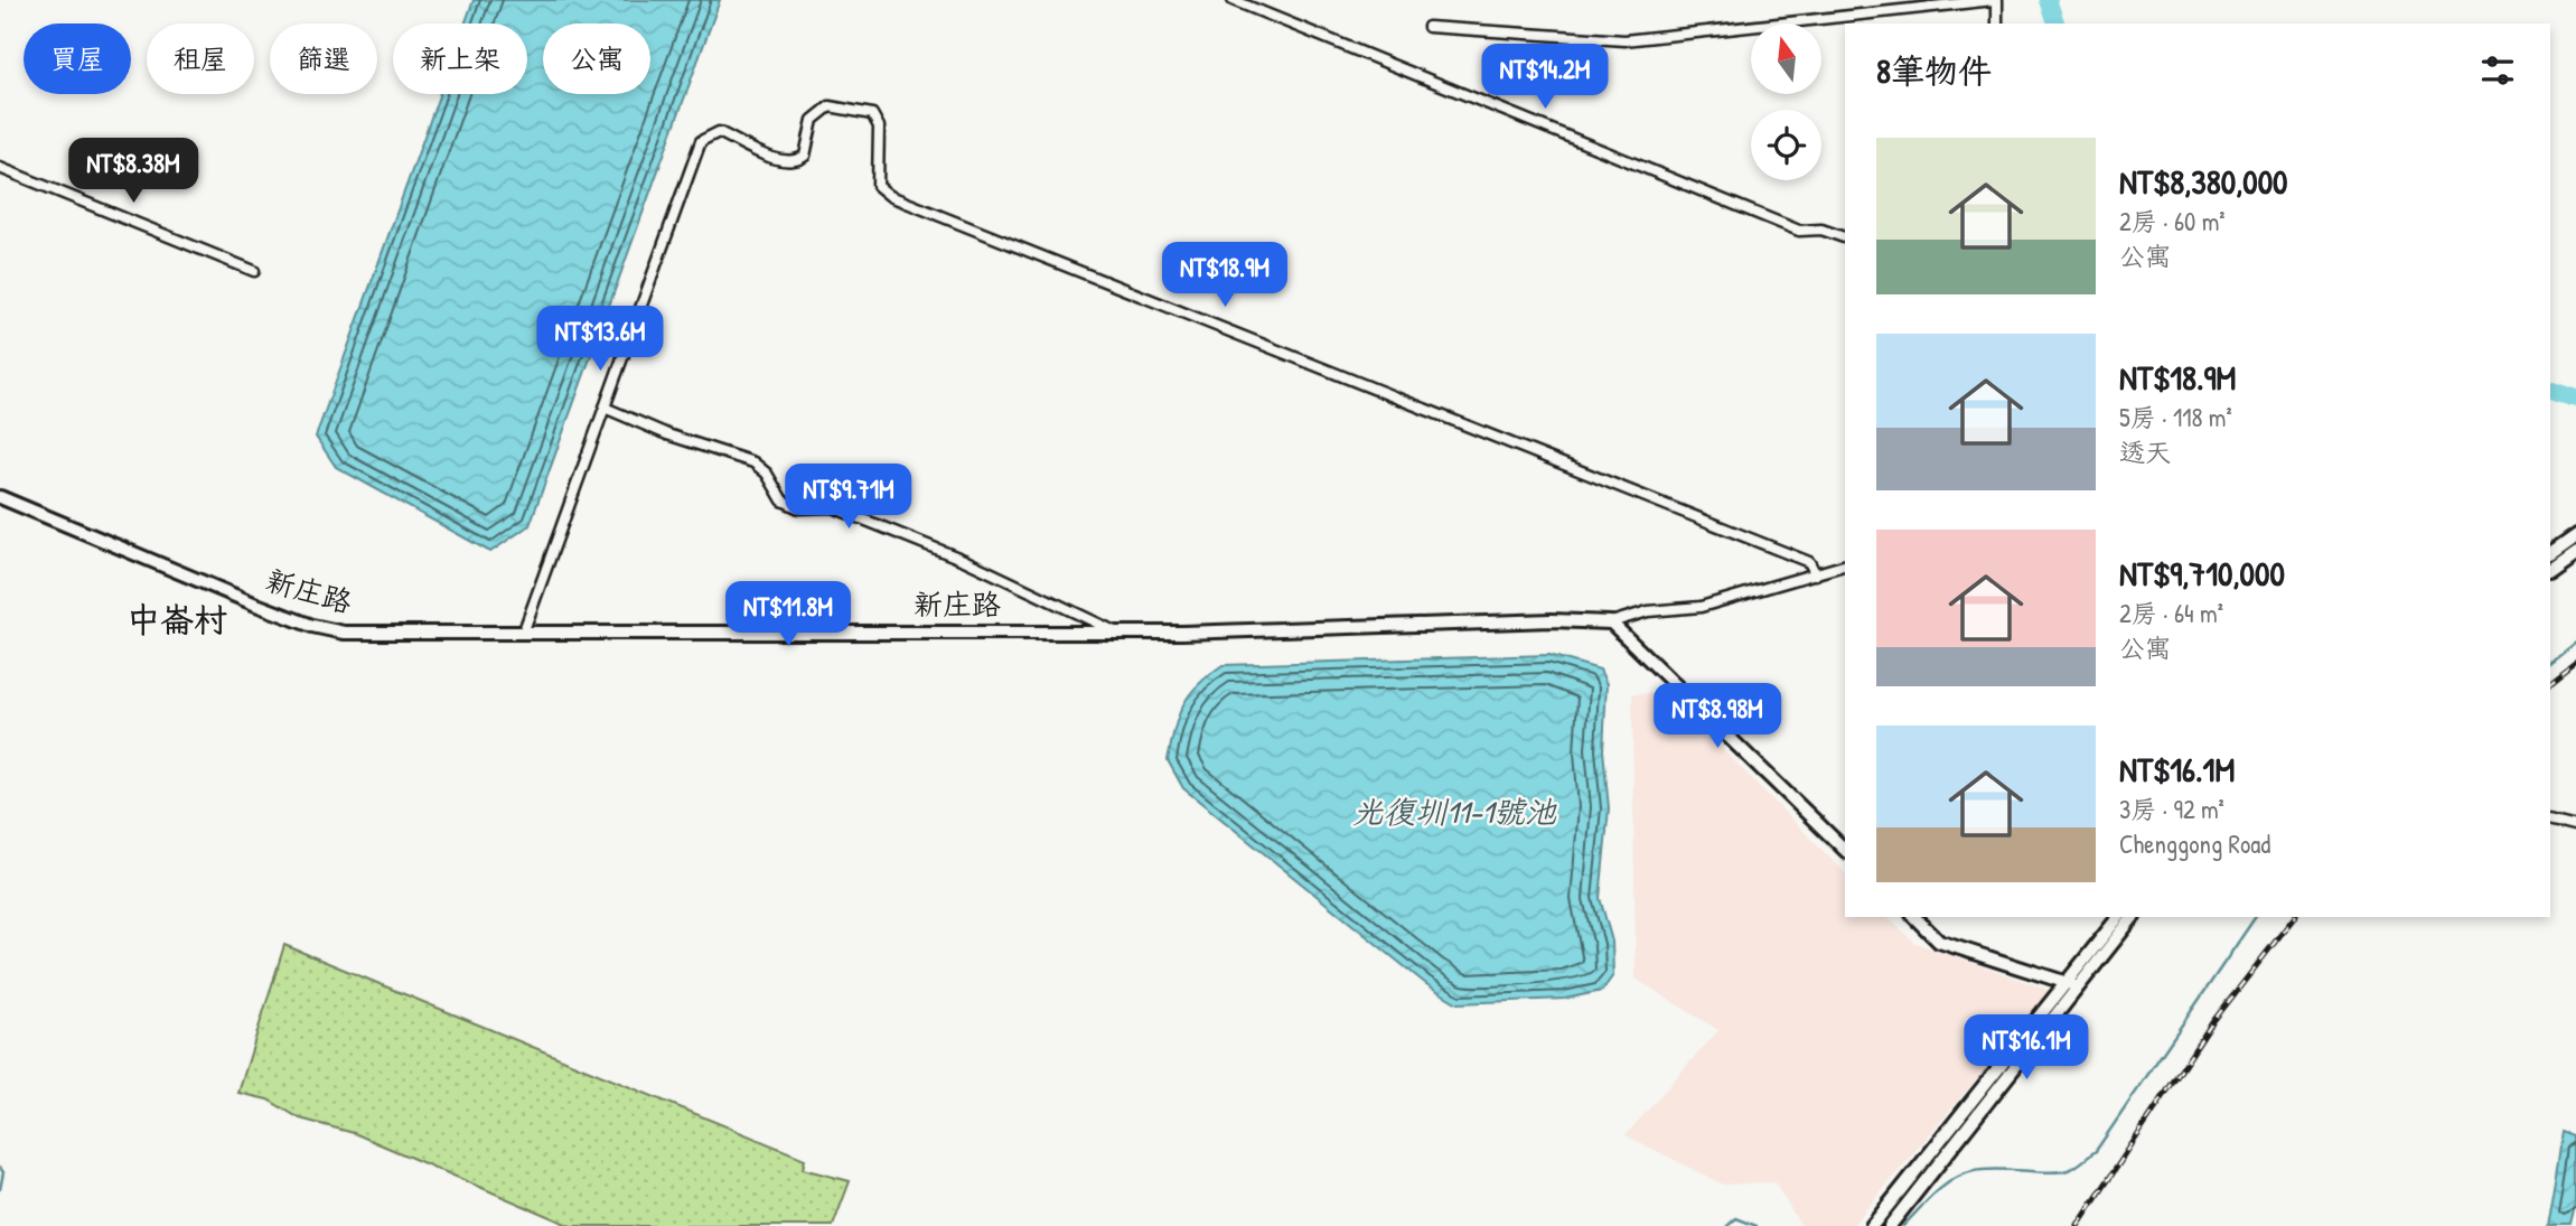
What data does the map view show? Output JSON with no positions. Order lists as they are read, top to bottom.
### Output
{
  "streets": {
    "street": ["新庄路"]
  },
  "districts": ["中崙村"],
  "water": ["光復圳11-1號池"],
  "north": "top",
  "page": {
    "chip": [
      "買屋",
      "租屋",
      "篩選",
      "新上架",
      "公寓"
    ],
    "heading": "8筆物件",
    "price": [
      "NT$14.2M",
      "NT$8.38M",
      "NT$18.9M",
      "NT$13.6M",
      "NT$9.71M",
      "NT$11.8M",
      "NT$8.98M",
      "NT$16.1M"
    ],
    "list": [
      {
        "name": "NT$8,380,000",
        "note": "2房 · 60 m² · 公寓"
      },
      {
        "name": "NT$18.9M",
        "note": "5房 · 118 m² · 透天"
      },
      {
        "name": "NT$9,710,000",
        "note": "2房 · 64 m² · 公寓"
      },
      {
        "name": "NT$16.1M",
        "note": "3房 · 92 m² · Chenggong Road"
      }
    ]
  }
}
